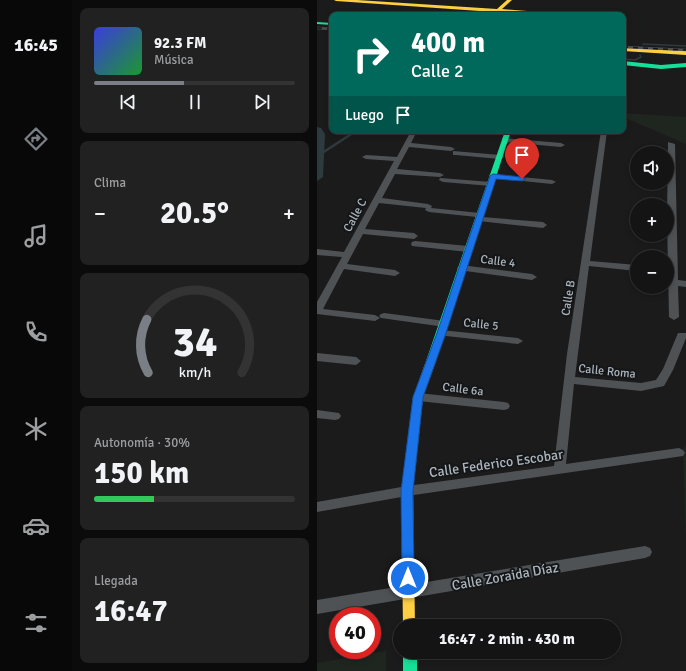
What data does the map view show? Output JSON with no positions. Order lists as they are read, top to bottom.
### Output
{
  "streets": {
    "street": [
      "Calle C",
      "Calle 4",
      "Calle B",
      "Calle 5",
      "Calle Roma",
      "Calle 6a",
      "Calle Federico Escobar",
      "Calle Zoraida Díaz"
    ]
  },
  "crossings": [
    ["Calle C", "Calle 5"],
    ["Calle B", "Calle Roma"],
    ["Calle B", "Calle Federico Escobar"]
  ],
  "page": {
    "tabs": "16:45",
    "turn": ["400 m", "Calle 2"],
    "song": ["92.3 FM", "Música"],
    "then": "Luego",
    "tile": [
      "Clima",
      ["Autonomía · 30%", "150 km"],
      ["Llegada", "16:47"]
    ],
    "map_buttons": ["+", "−"],
    "heat": ["−", "20.5°", "+"],
    "limit": "40",
    "trip": "16:47 · 2 min · 430 m",
    "gauge": ["34", "km/h"]
  }
}
